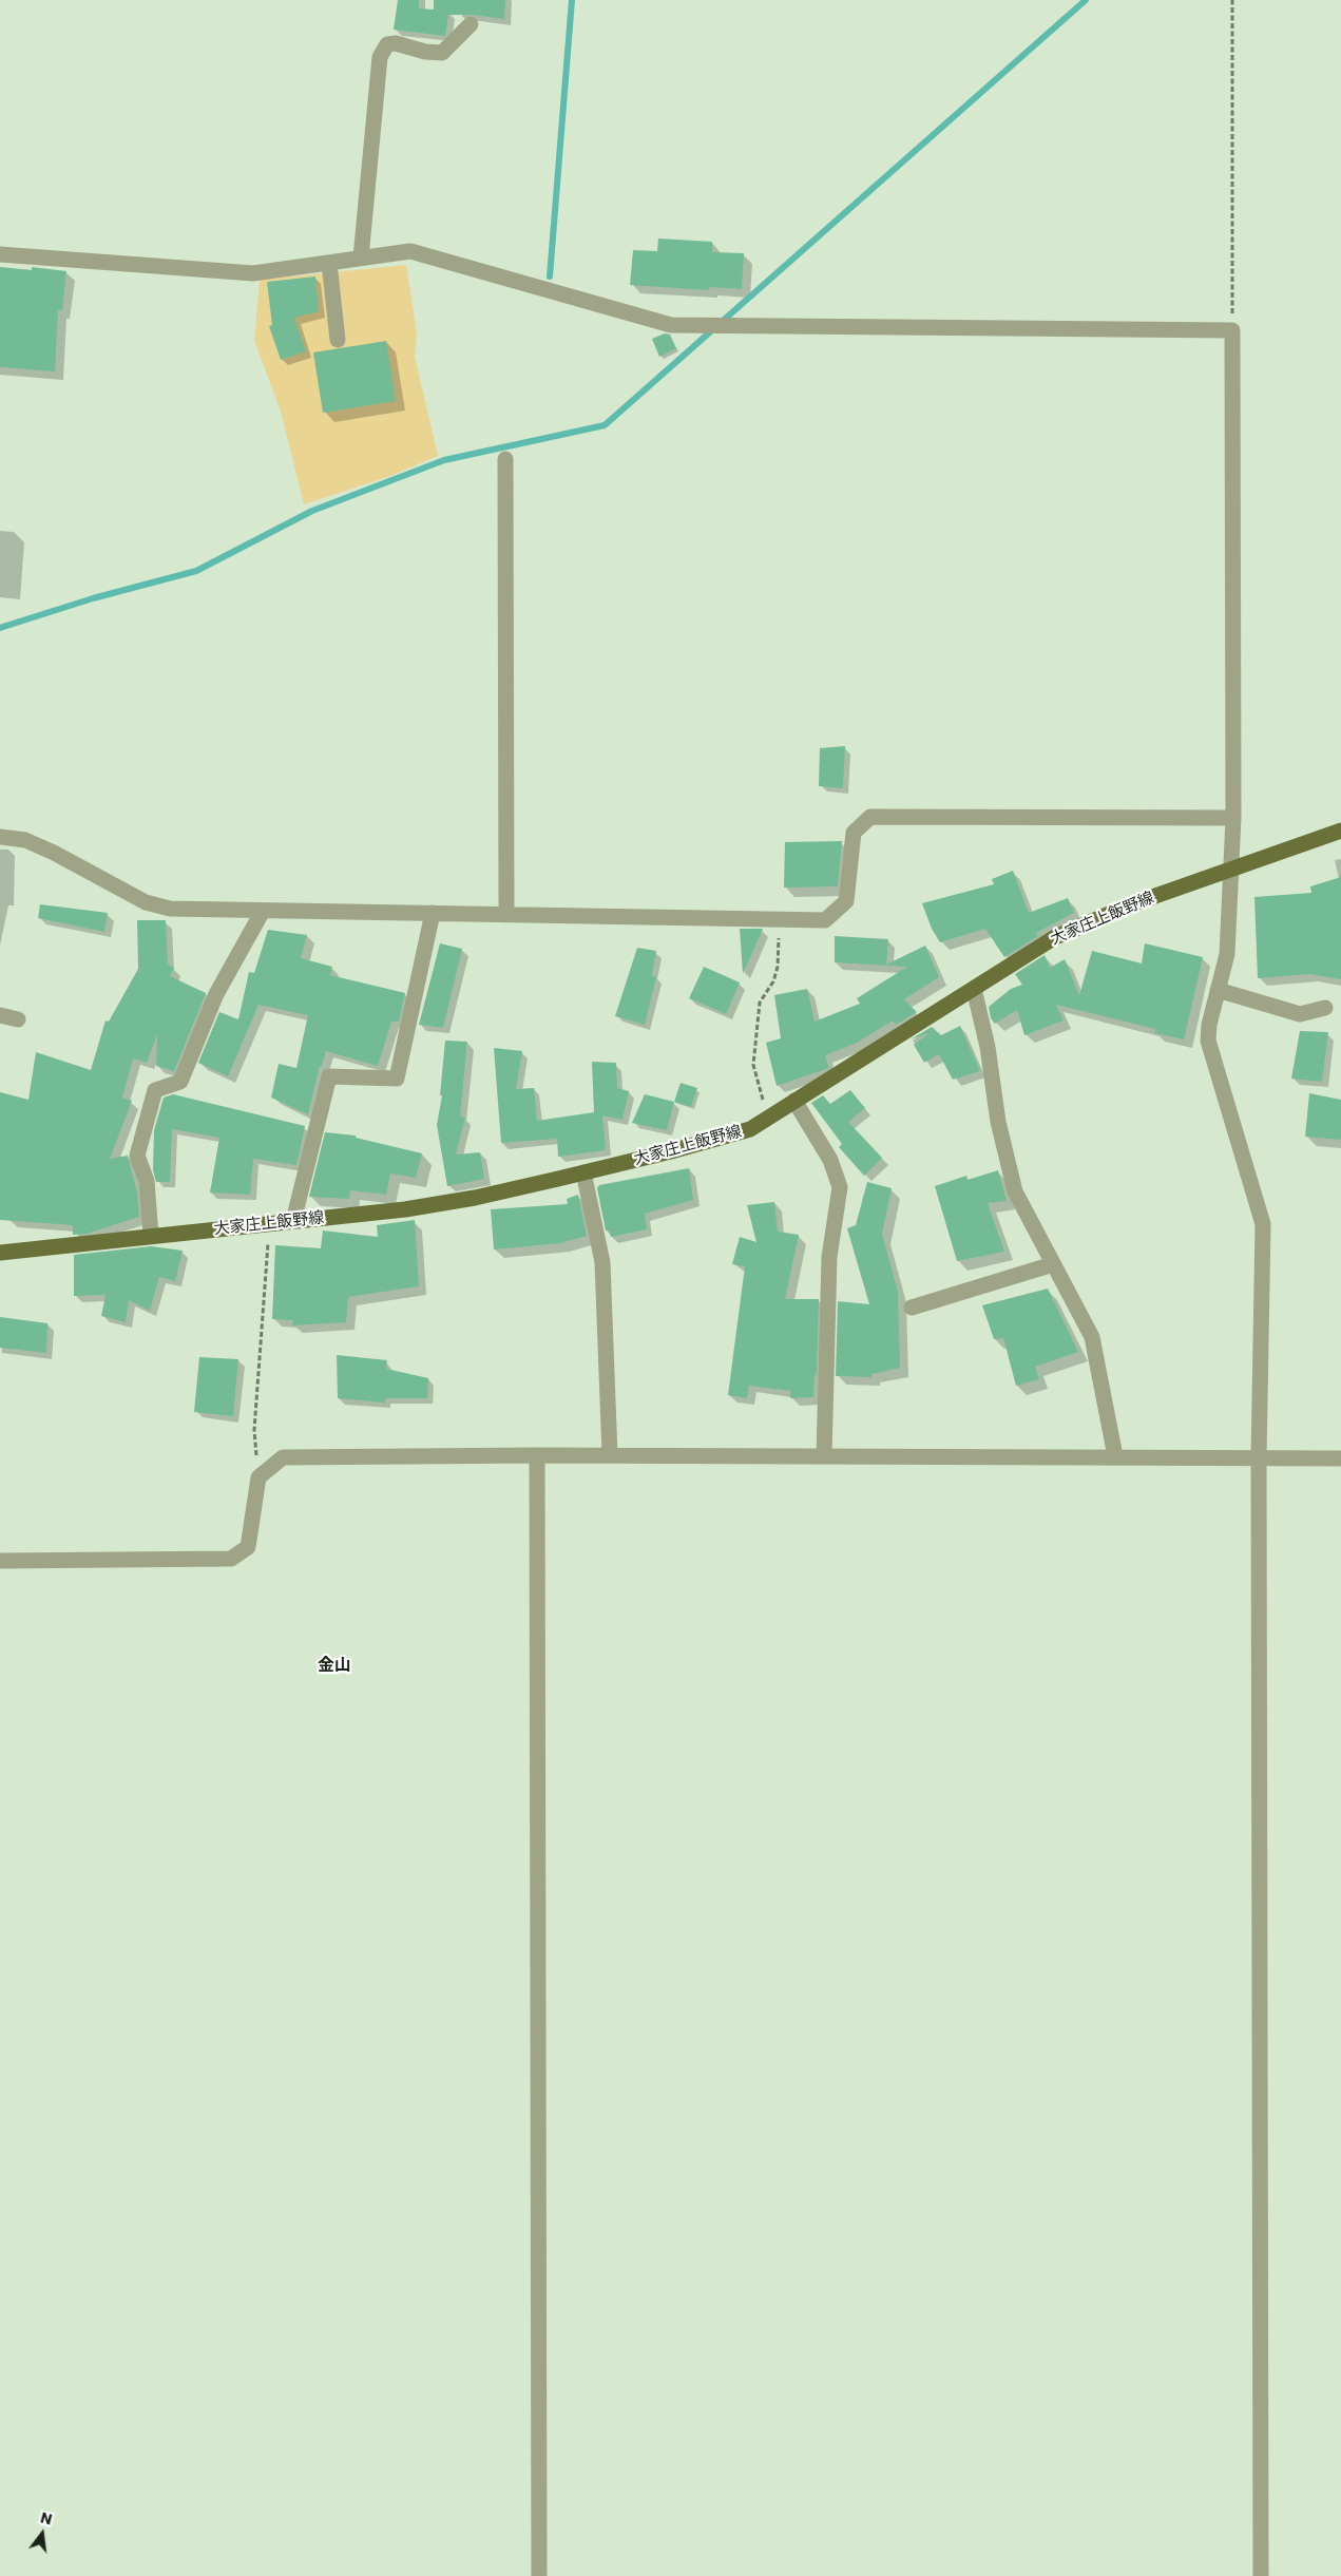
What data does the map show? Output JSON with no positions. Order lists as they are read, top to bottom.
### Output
{
  "streets": {
    "main road": ["大家庄上飯野線"]
  },
  "districts": ["金山"],
  "north": "top"
}
